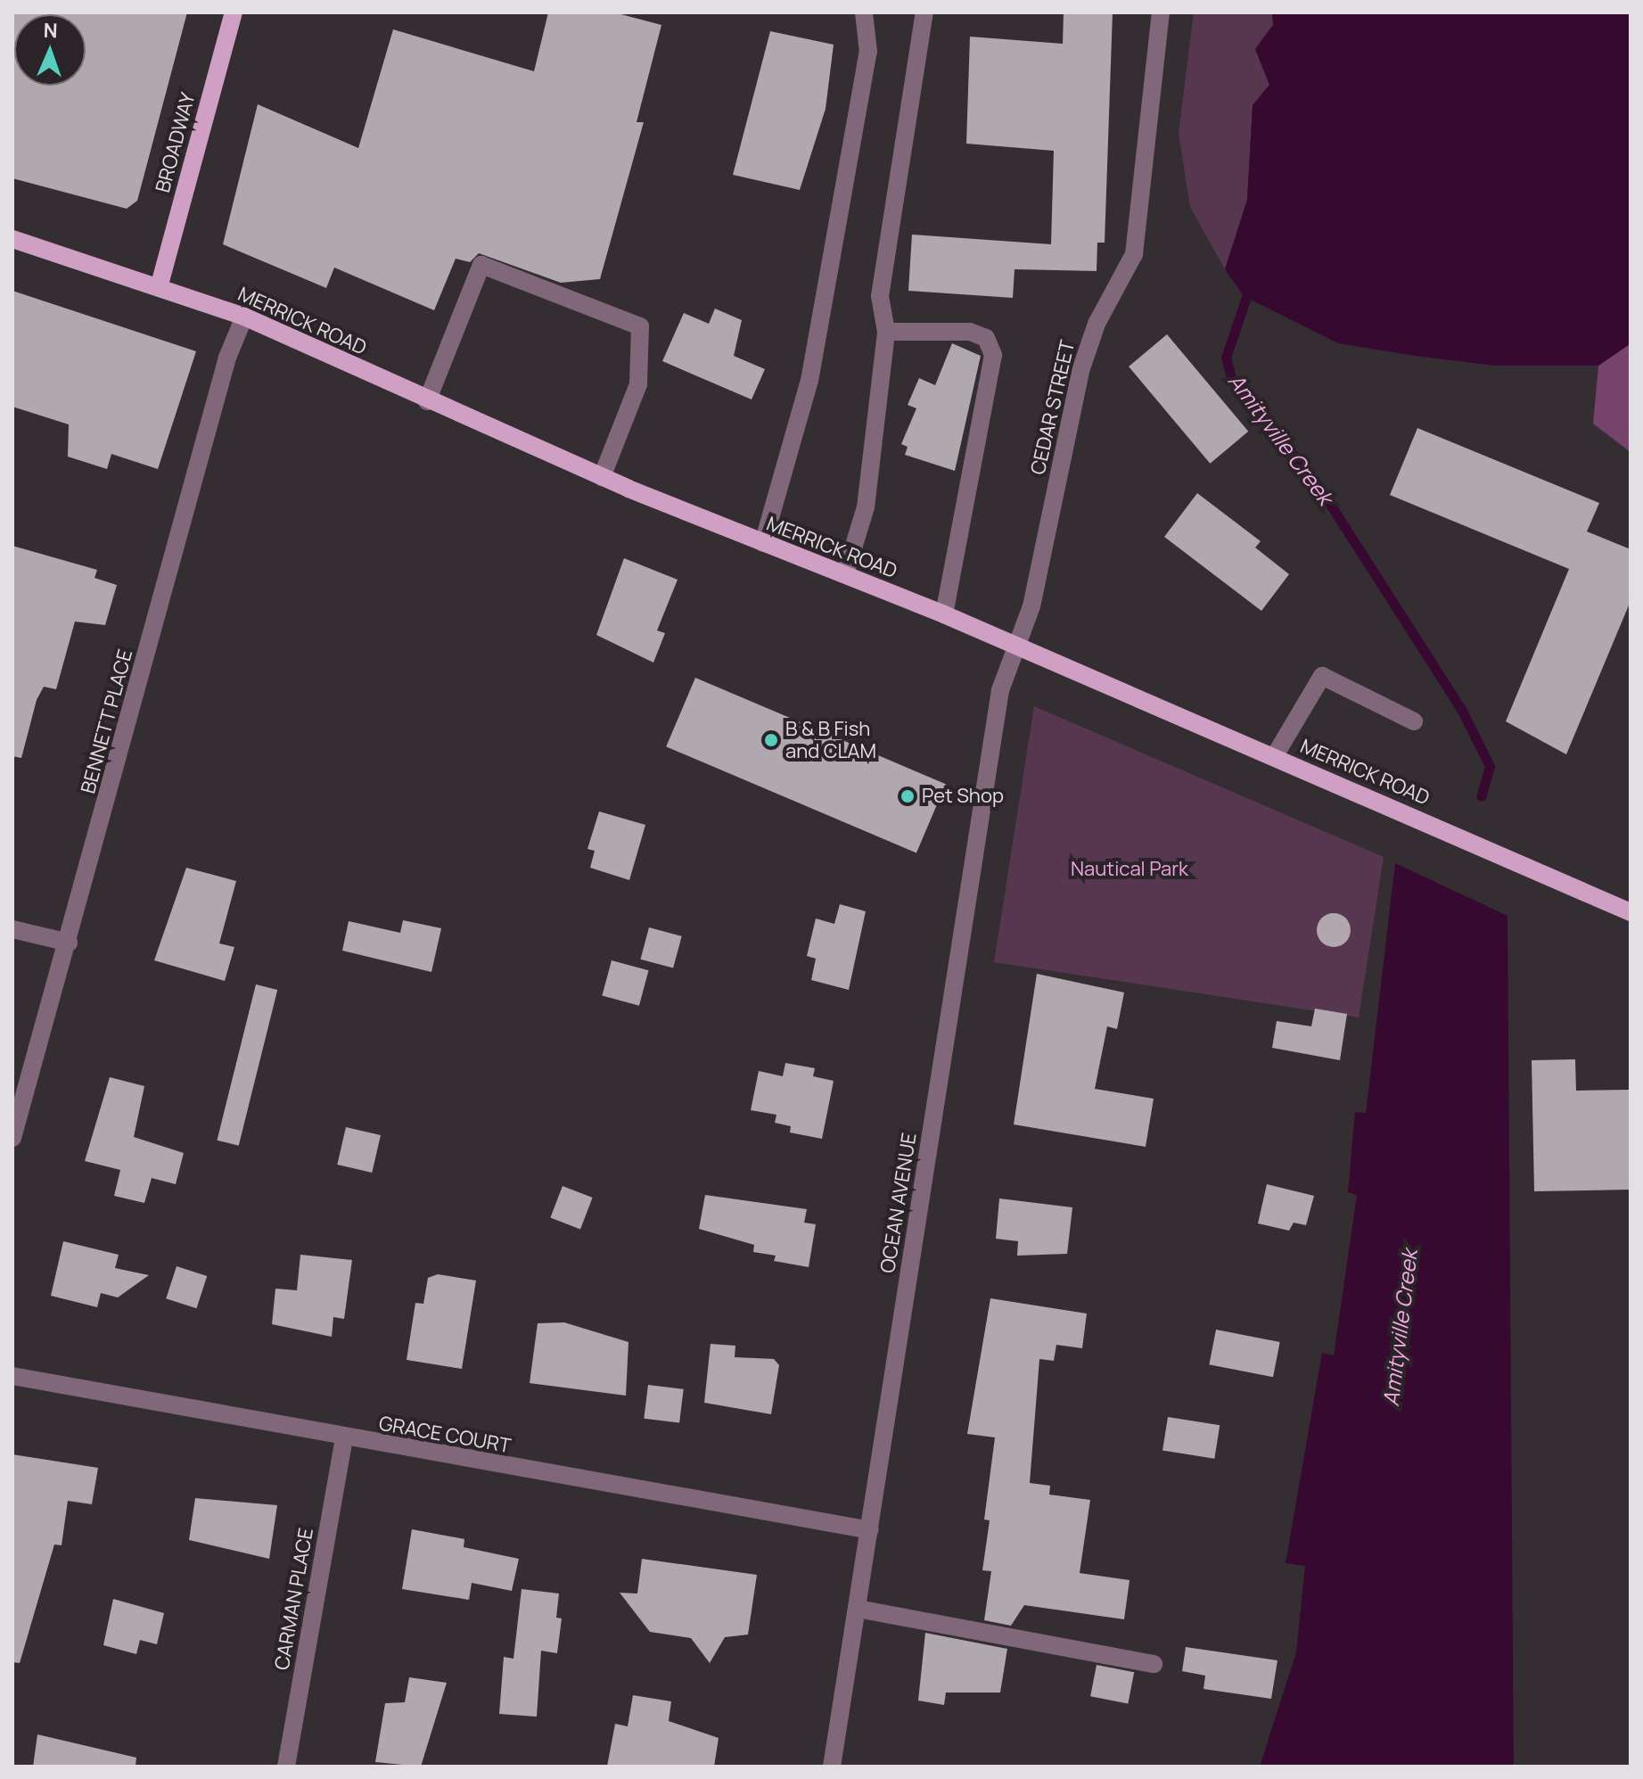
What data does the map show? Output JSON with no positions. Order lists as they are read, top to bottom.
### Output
{
  "streets": {
    "main road": ["BROADWAY", "MERRICK ROAD"],
    "street": [
      "CEDAR STREET",
      "BENNETT PLACE",
      "OCEAN AVENUE",
      "GRACE COURT",
      "CARMAN PLACE"
    ]
  },
  "crossings": [
    ["BROADWAY", "MERRICK ROAD"],
    ["MERRICK ROAD", "CEDAR STREET"],
    ["MERRICK ROAD", "BENNETT PLACE"],
    ["MERRICK ROAD", "OCEAN AVENUE"],
    ["CEDAR STREET", "OCEAN AVENUE"],
    ["OCEAN AVENUE", "GRACE COURT"],
    ["GRACE COURT", "CARMAN PLACE"]
  ],
  "water": ["Amityville Creek"],
  "parks": ["Nautical Park"],
  "places": ["B & B Fish and CLAM", "Pet Shop"],
  "north": "top"
}
